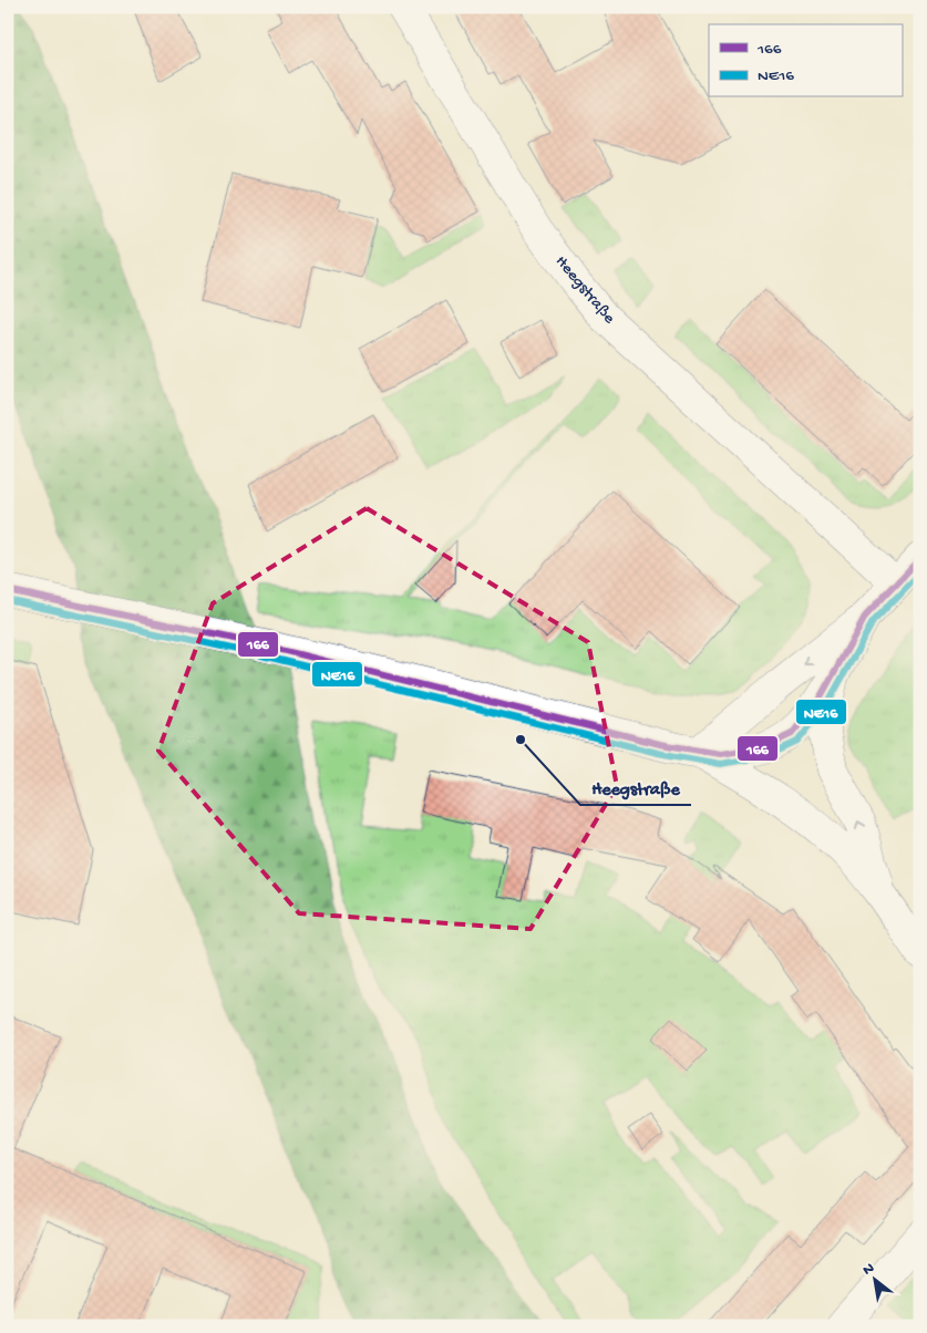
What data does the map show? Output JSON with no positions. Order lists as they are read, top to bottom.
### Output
{
  "streets": {
    "street": ["Heegstraße"]
  },
  "places": ["Heegstraße"],
  "lines": ["transit line 166", "transit line NE16"],
  "legend": ["166", "NE16"],
  "north": "top left"
}
